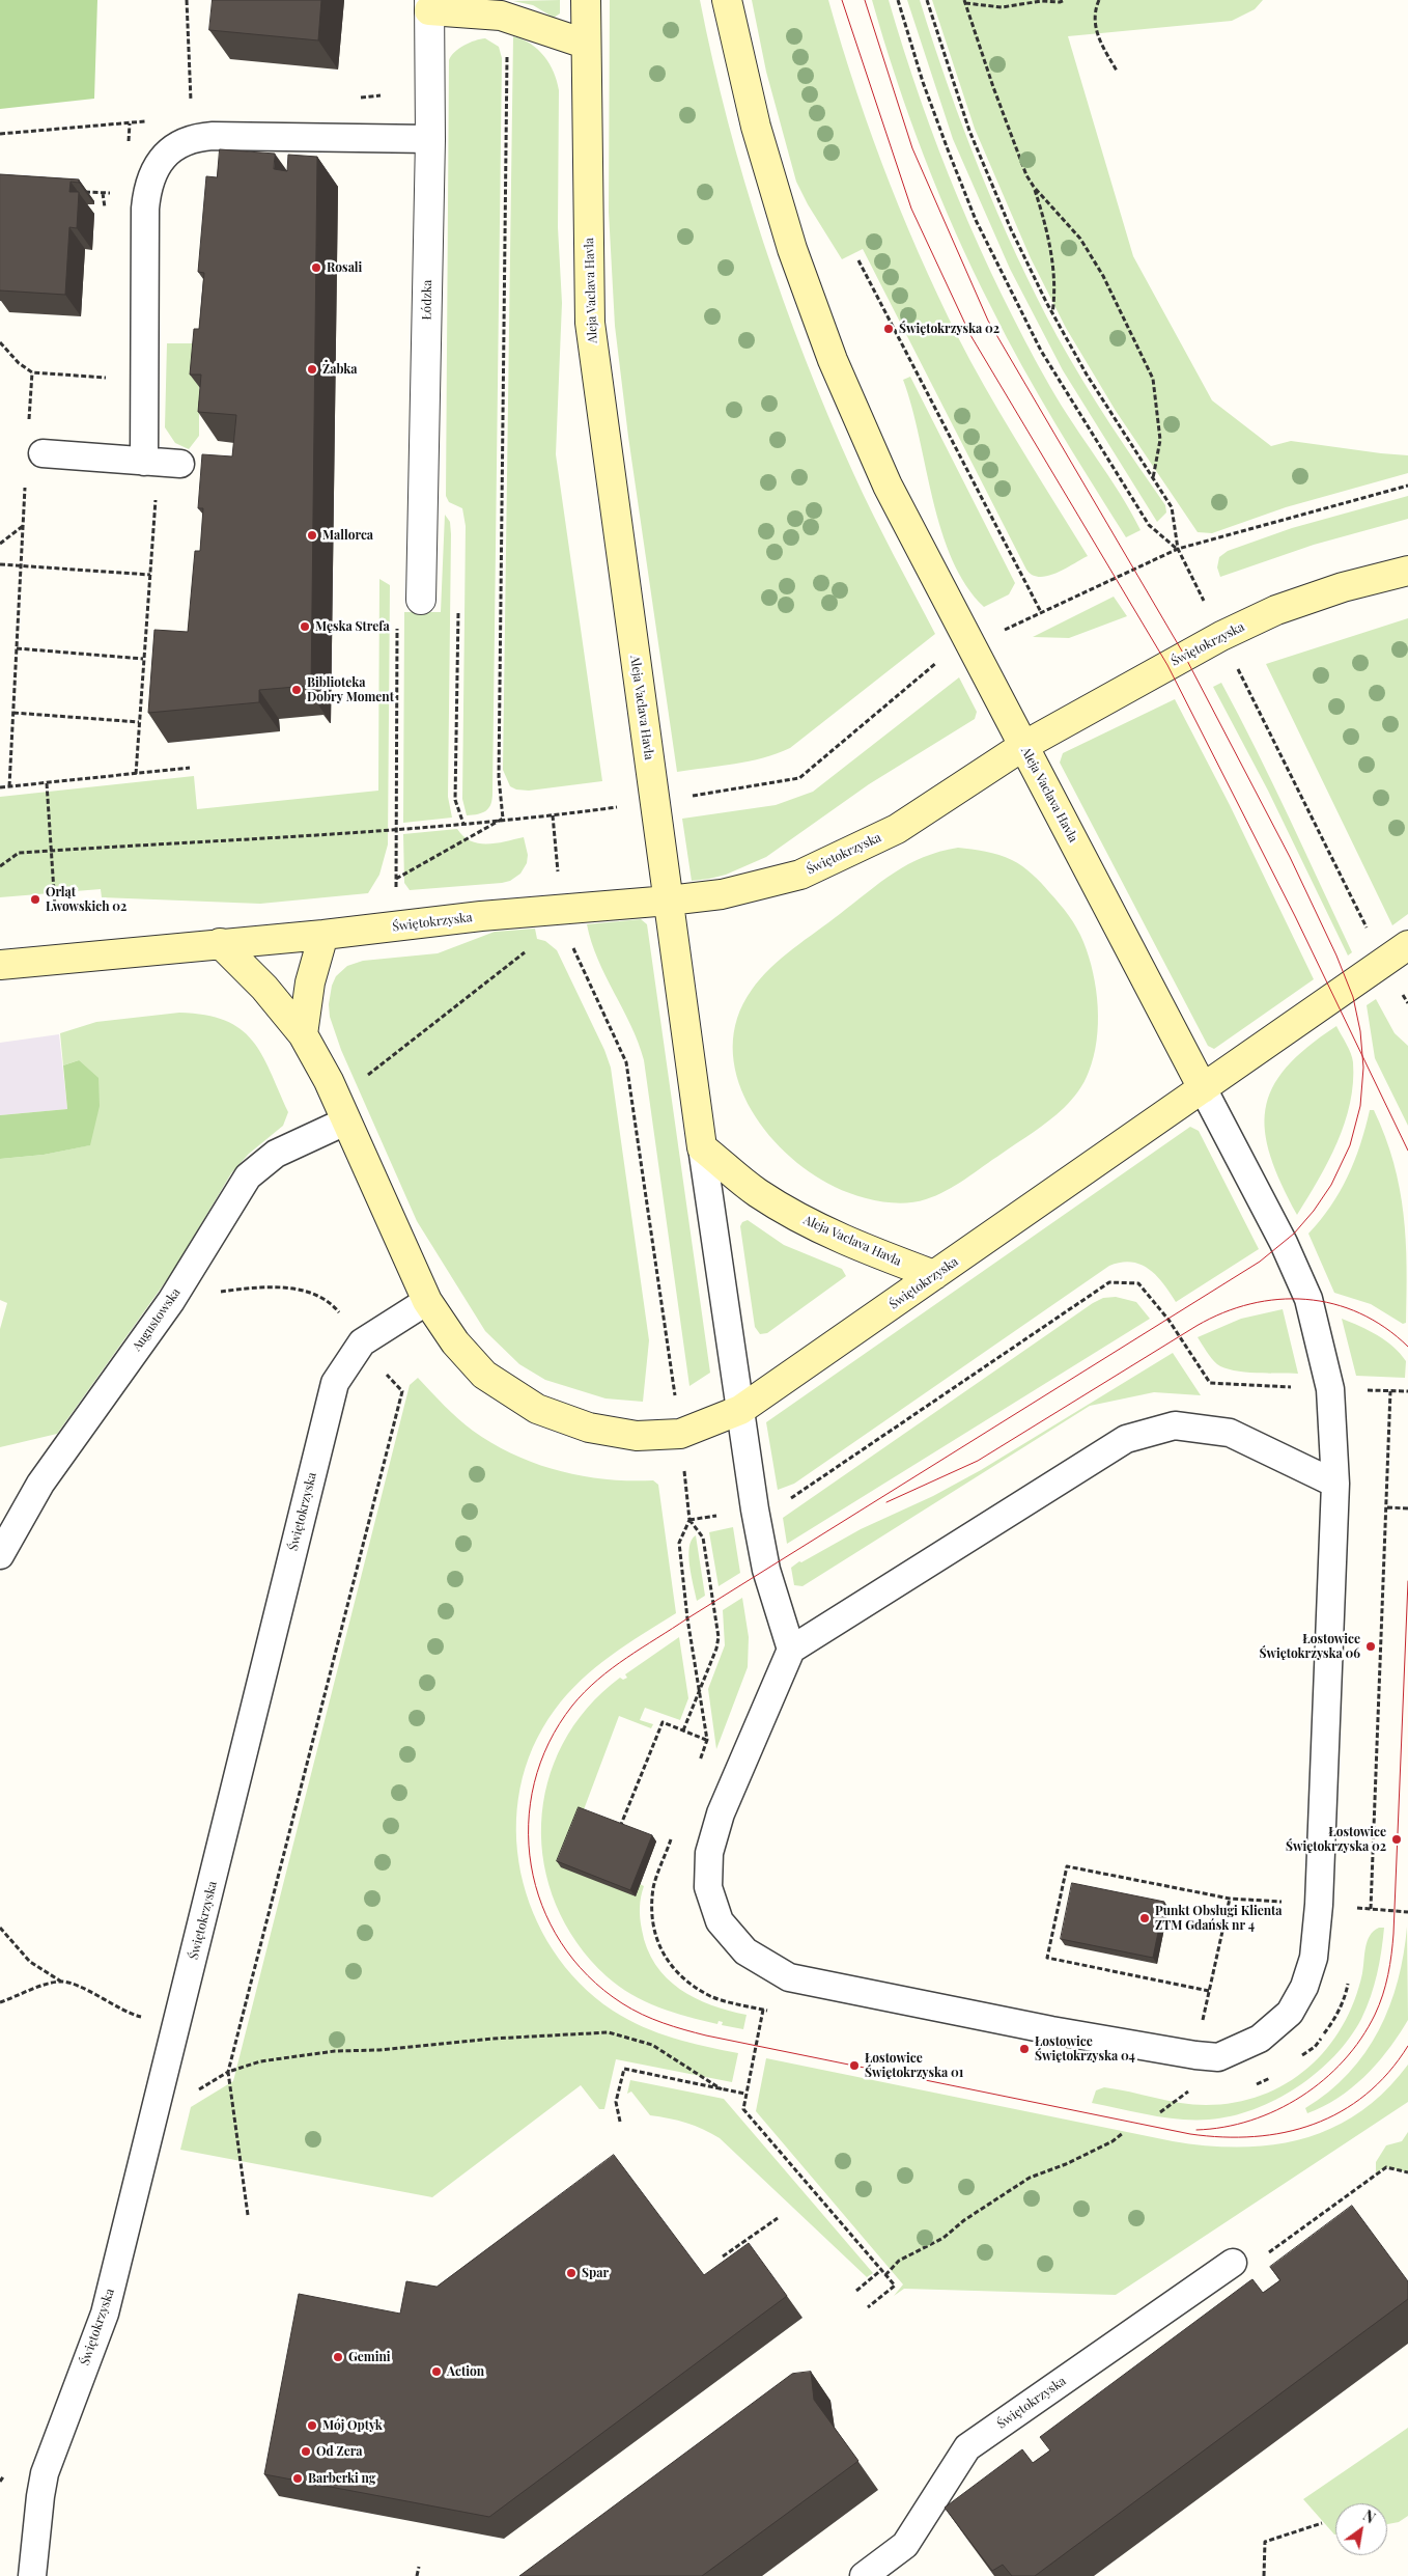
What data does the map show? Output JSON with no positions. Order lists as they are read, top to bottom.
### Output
{
  "streets": {
    "main road": ["Aleja Vaclava Havla", "Świętokrzyska"],
    "street": ["Łódzka"],
    "lane": ["Augustowska"]
  },
  "crossings": [
    ["Aleja Vaclava Havla", "Świętokrzyska"],
    ["Świętokrzyska", "Augustowska"]
  ],
  "places": [
    "Rosali",
    "Świętokrzyska 02",
    "Żabka",
    "Mallorca",
    "Męska Strefa",
    "Biblioteka Dobry Moment",
    "Orląt Lwowskich 02",
    "Łostowice Świętokrzyska 06",
    "Łostowice Świętokrzyska 02",
    "Punkt Obsługi Klienta ZTM Gdańsk nr 4",
    "Łostowice Świętokrzyska 04",
    "Łostowice Świętokrzyska 01",
    "Spar",
    "Gemini",
    "Action",
    "Mój Optyk",
    "Od Zera",
    "Barberki ng"
  ],
  "north": "top right"
}
